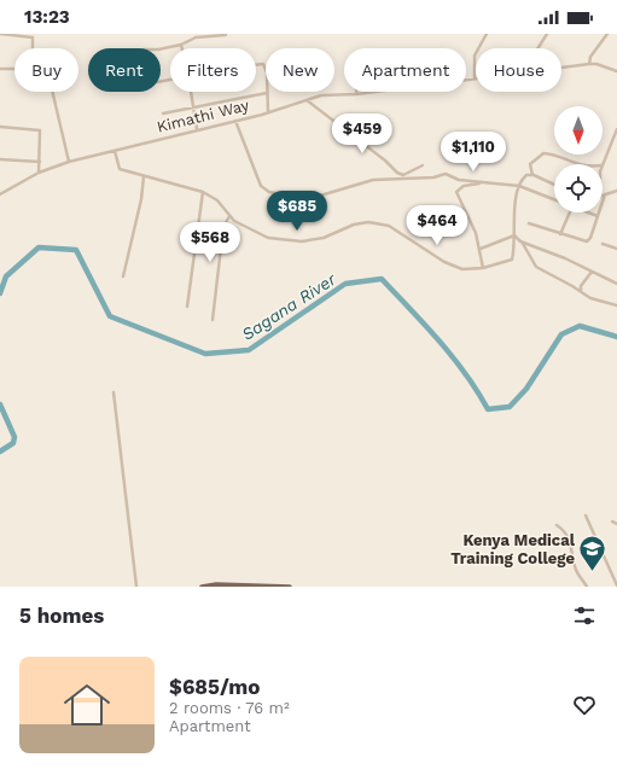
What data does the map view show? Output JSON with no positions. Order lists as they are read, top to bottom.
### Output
{
  "streets": {
    "street": ["Kimathi Way"]
  },
  "water": ["Sagana River"],
  "places": {
    "school or university": ["Kenya Medical Training College"]
  },
  "north": "bottom",
  "page": {
    "status": "13:23",
    "chip": [
      "Buy",
      "Rent",
      "Filters",
      "New",
      "Apartment",
      "House"
    ],
    "price": [
      "$459",
      "$1,110",
      "$685",
      "$464",
      "$568"
    ],
    "heading": "5 homes",
    "list": [
      {
        "name": "$685/mo",
        "note": "2 rooms · 76 m² · Apartment"
      }
    ]
  }
}
